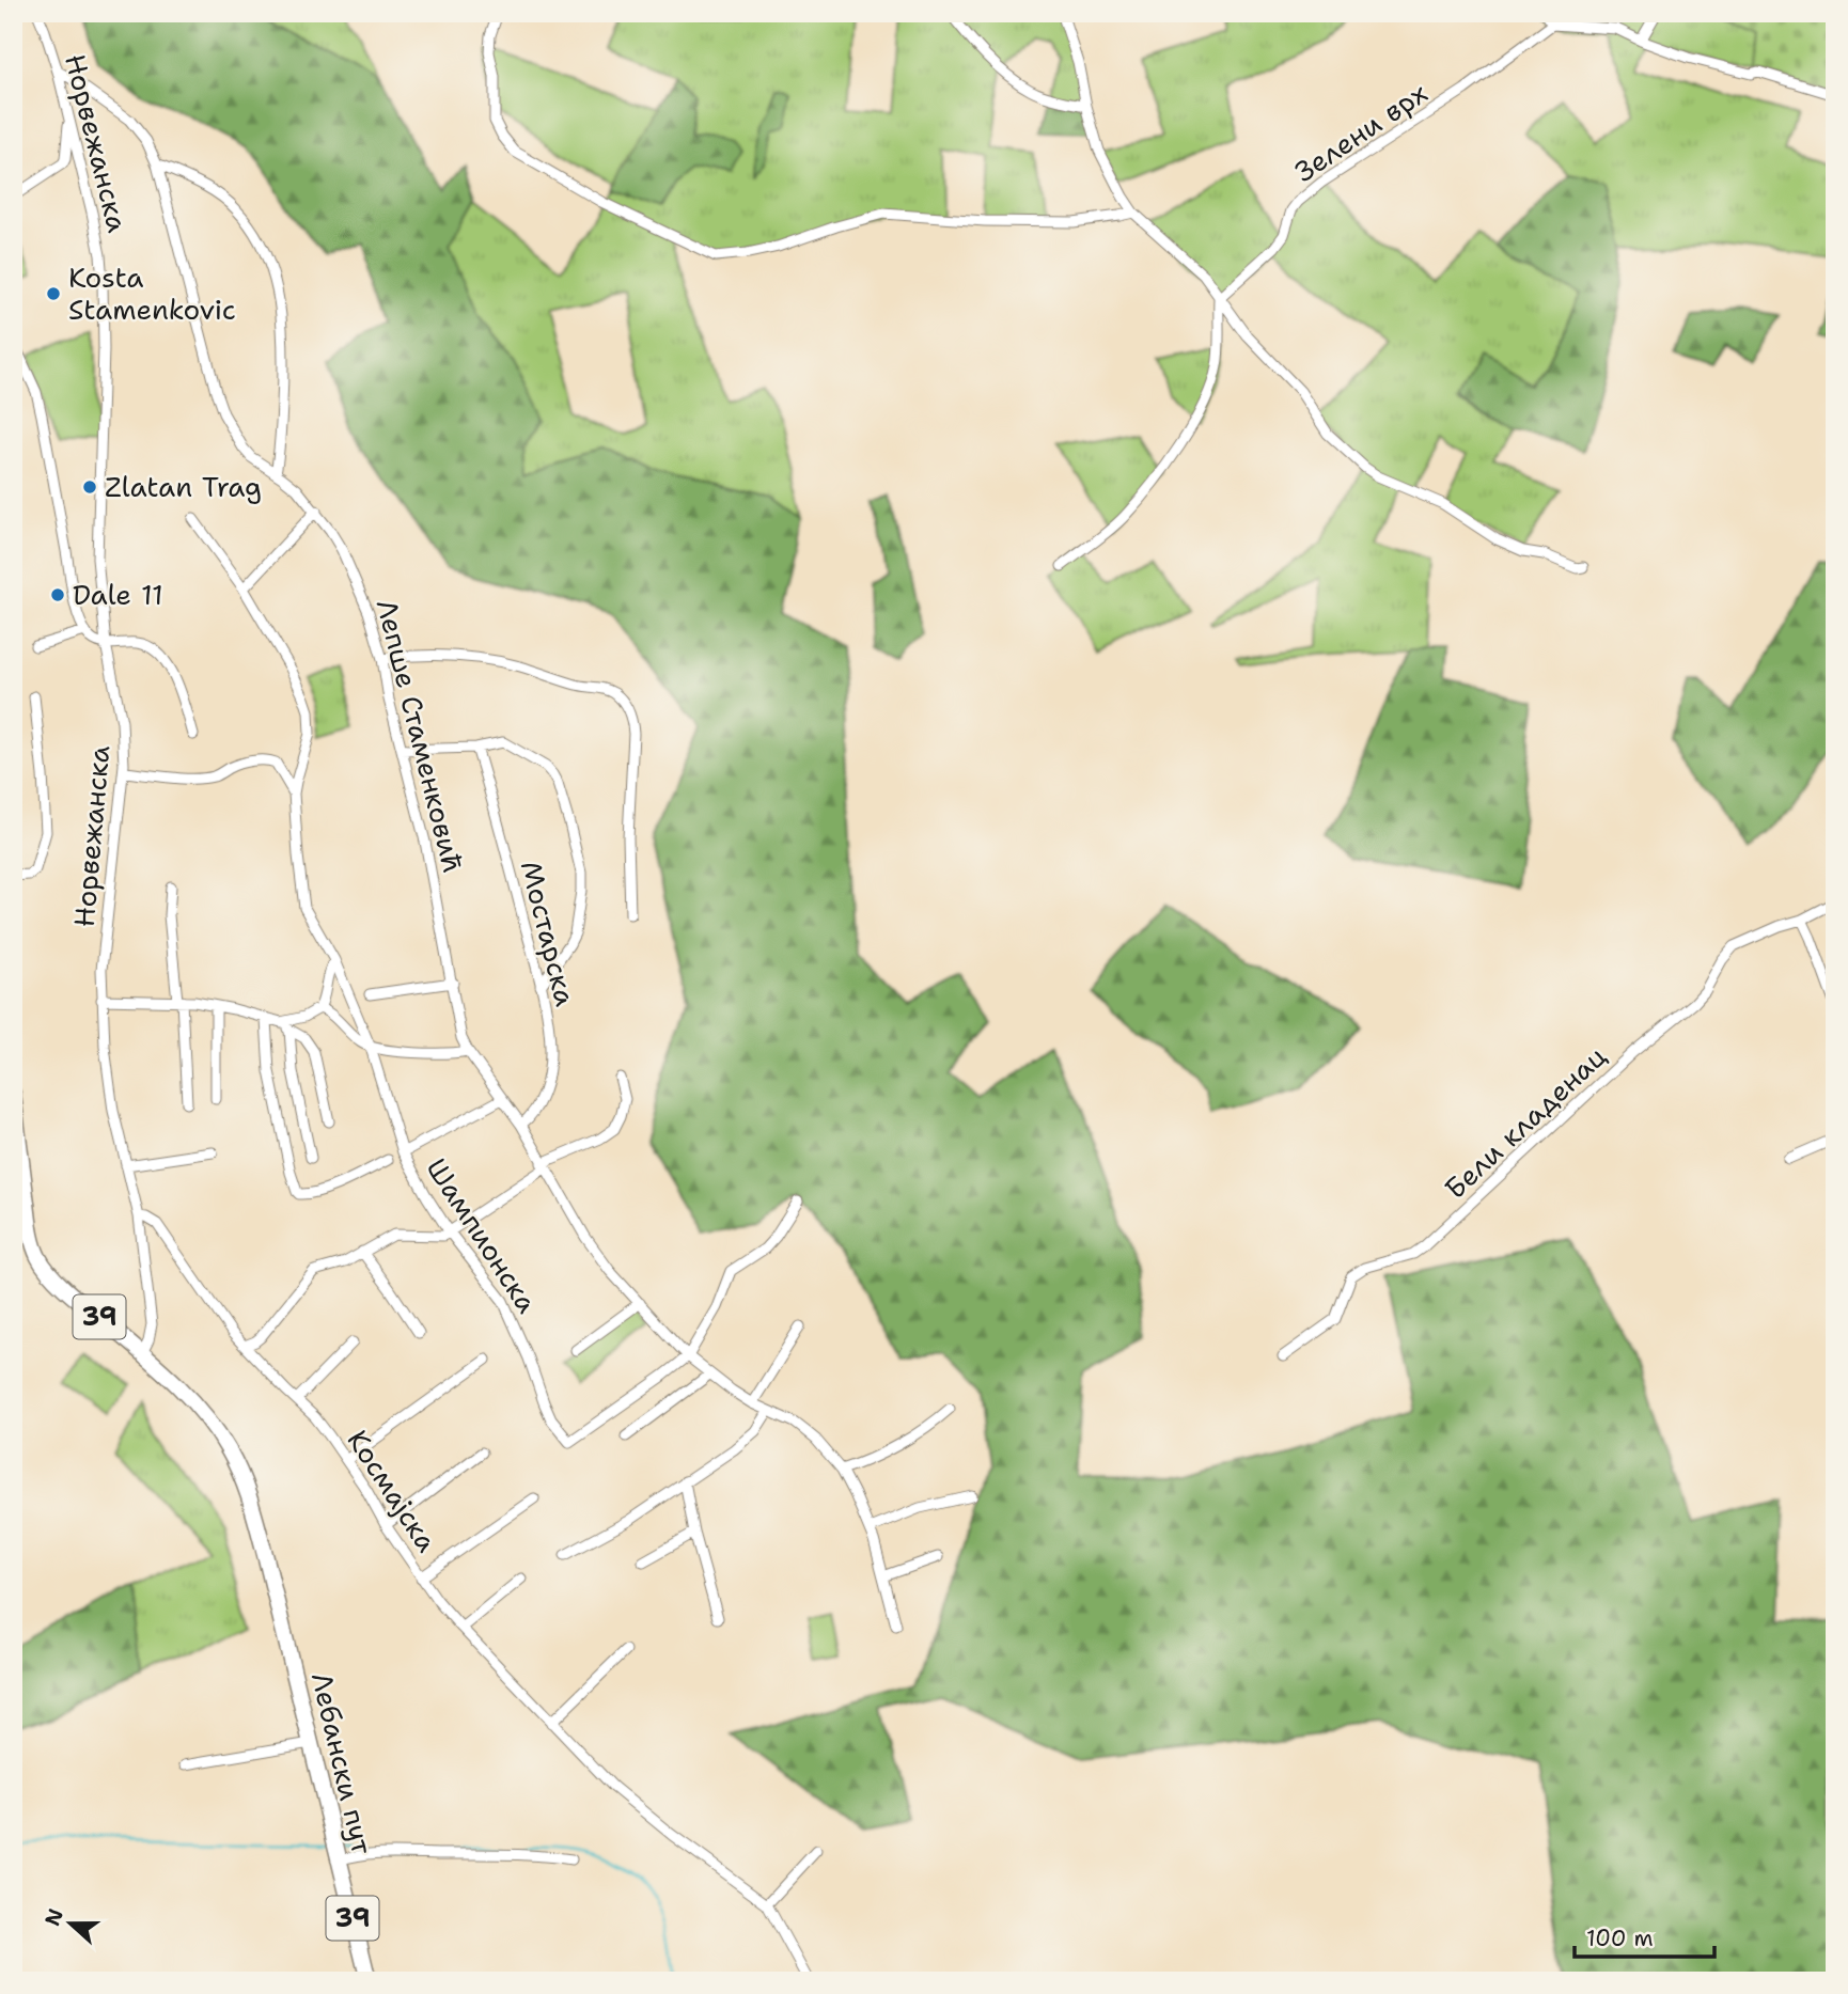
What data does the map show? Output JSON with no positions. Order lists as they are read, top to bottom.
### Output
{
  "streets": {
    "main road": ["39", "Лебански пут"],
    "street": [
      "Зелени врх",
      "Норвежанска",
      "Лепше Стаменковић",
      "Мостарска",
      "Бели кладенац",
      "Шампионска",
      "Космајска"
    ]
  },
  "crossings": [
    ["Норвежанска", "Лепше Стаменковић"],
    ["Норвежанска", "39"],
    ["Норвежанска", "Космајска"],
    ["Норвежанска", "Лебански пут"],
    ["Лепше Стаменковић", "Мостарска"],
    ["Лепше Стаменковић", "Шампионска"],
    ["39", "Лебански пут"]
  ],
  "places": ["Kosta Stamenkovic", "Zlatan Trag", "Dale 11"],
  "scale_bar": "100 m",
  "north": "left"
}
